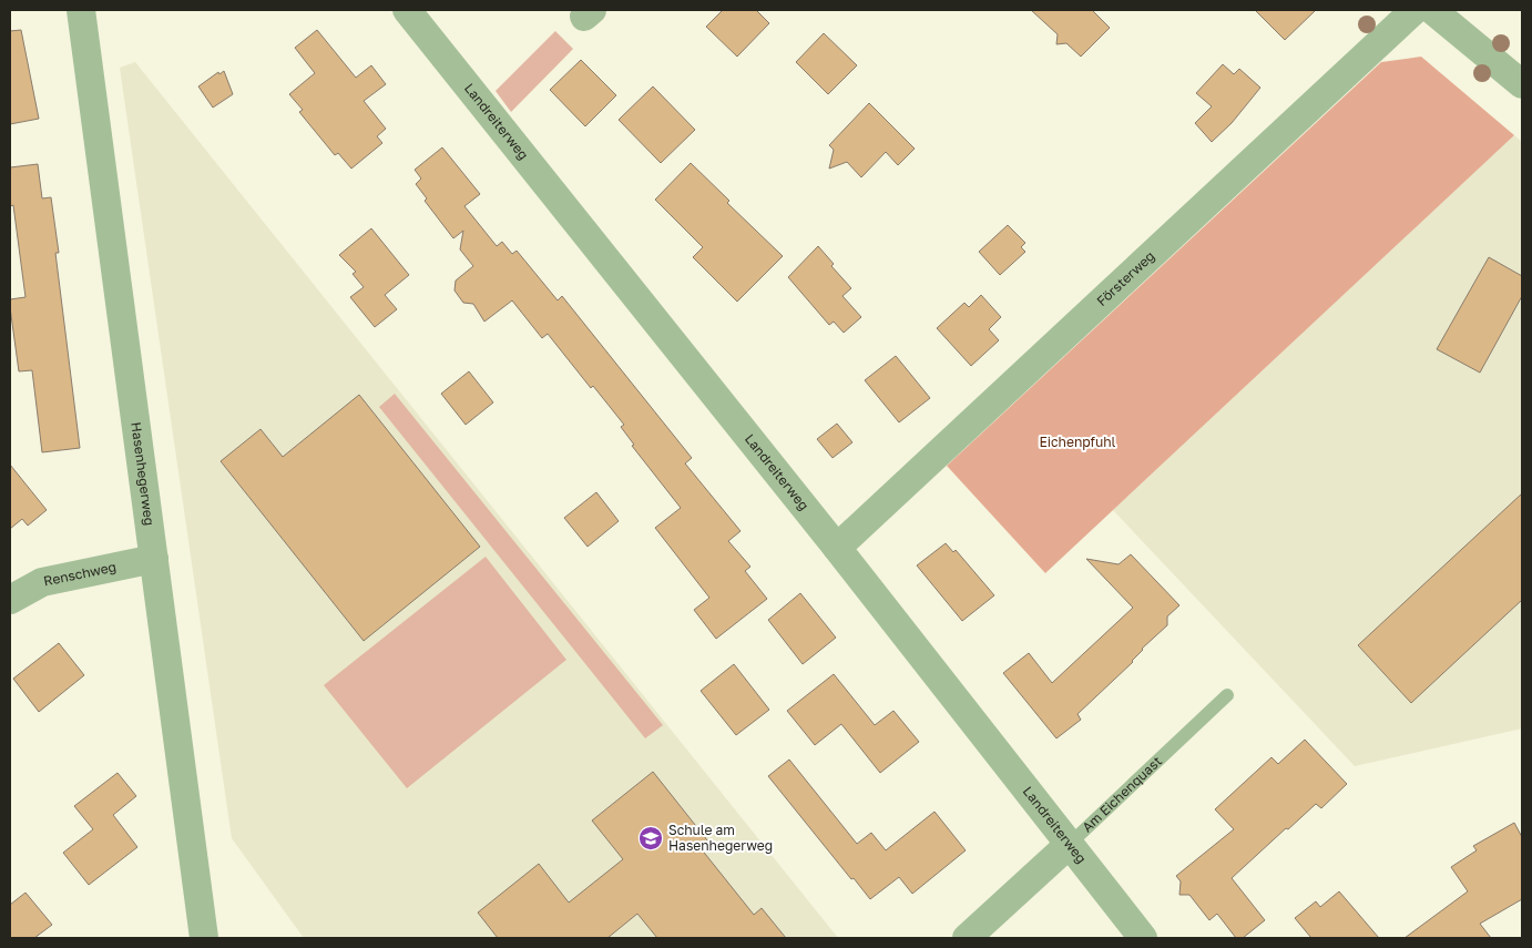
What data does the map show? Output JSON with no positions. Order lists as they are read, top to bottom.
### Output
{
  "streets": {
    "street": [
      "Landreiterweg",
      "Försterweg",
      "Hasenhegerweg",
      "Renschweg",
      "Am Eichenquast"
    ]
  },
  "crossings": [
    ["Landreiterweg", "Försterweg"],
    ["Landreiterweg", "Am Eichenquast"],
    ["Hasenhegerweg", "Renschweg"]
  ],
  "parks": ["Eichenpfuhl"],
  "places": {
    "school or university": ["Schule am Hasenhegerweg"]
  }
}
